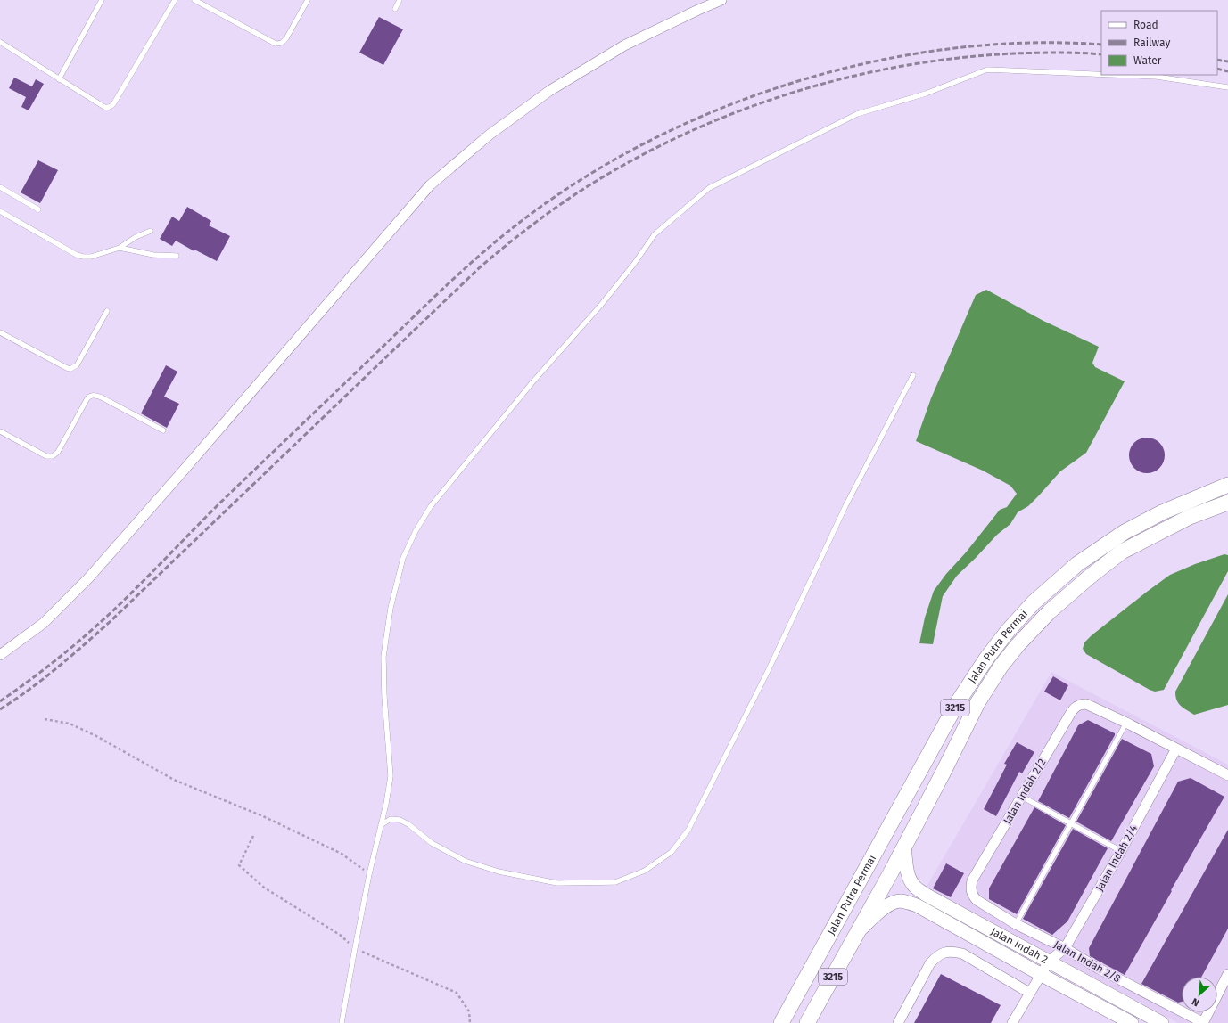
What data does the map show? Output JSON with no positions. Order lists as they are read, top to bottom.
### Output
{
  "streets": {
    "main road": ["Jalan Putra Permai", "3215"],
    "street": [
      "Jalan Indah 2/2",
      "Jalan Indah 2/4",
      "Jalan Indah 2",
      "Jalan Indah 2/8"
    ]
  },
  "crossings": [
    ["Jalan Putra Permai", "Jalan Indah 2"],
    ["Jalan Indah 2/2", "Jalan Indah 2/8"],
    ["Jalan Indah 2/4", "Jalan Indah 2"],
    ["Jalan Indah 2/4", "Jalan Indah 2/8"]
  ],
  "legend": ["Road", "Railway", "Water"],
  "north": "bottom left"
}
